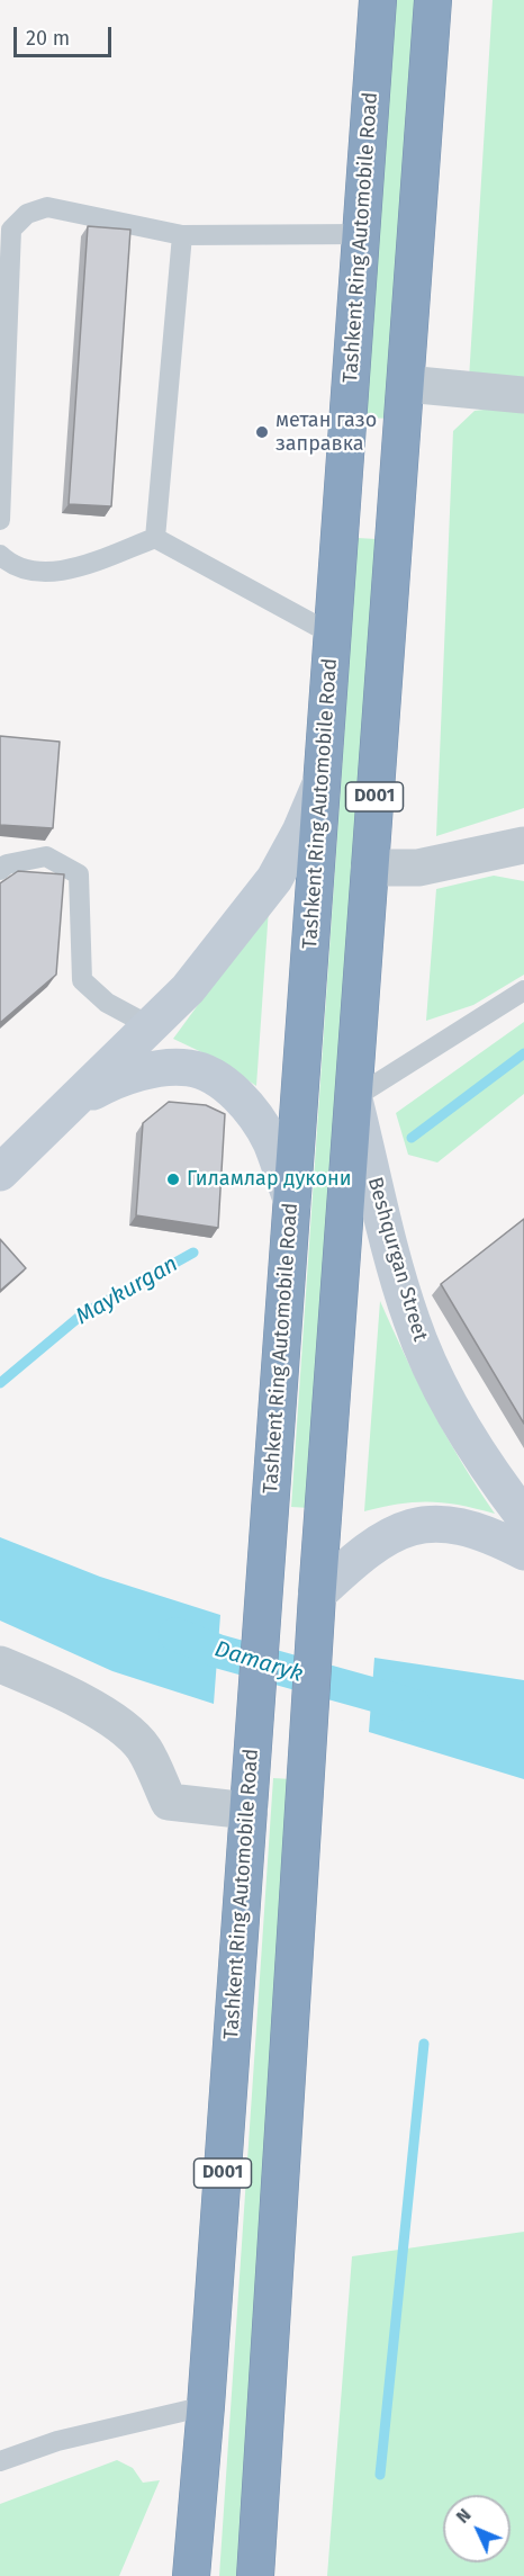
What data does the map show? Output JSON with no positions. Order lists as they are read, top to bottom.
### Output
{
  "streets": {
    "highway": ["Tashkent Ring Automobile Road", "D001"],
    "main road": ["Beshqurgan Street"]
  },
  "crossings": [
    ["D001", "Beshqurgan Street"]
  ],
  "water": ["Maykurgan", "Damaryk"],
  "places": ["метан газо заправка", "Гиламлар дукони"],
  "scale_bar": "20 m",
  "north": "top left"
}
